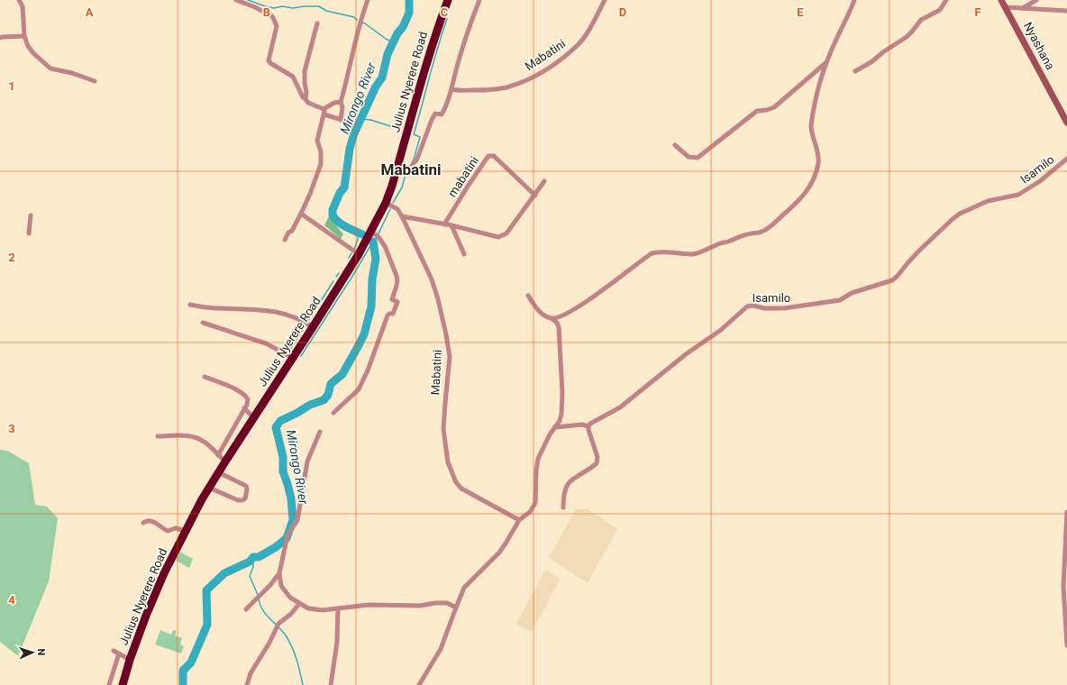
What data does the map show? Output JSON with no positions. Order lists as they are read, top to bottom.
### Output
{
  "streets": {
    "highway": ["Julius Nyerere Road"],
    "street": [
      "Nyashana",
      "Mabatini",
      "Isamilo",
      "mabatini"
    ]
  },
  "crossings": [
    ["Mabatini", "Julius Nyerere Road"]
  ],
  "districts": ["Mabatini"],
  "water": ["Mirongo River"],
  "north": "right",
  "grid": {
    "columns": [
      "A",
      "B",
      "C",
      "D",
      "E",
      "F"
    ],
    "rows": [
      "1",
      "2",
      "3",
      "4"
    ]
  }
}
